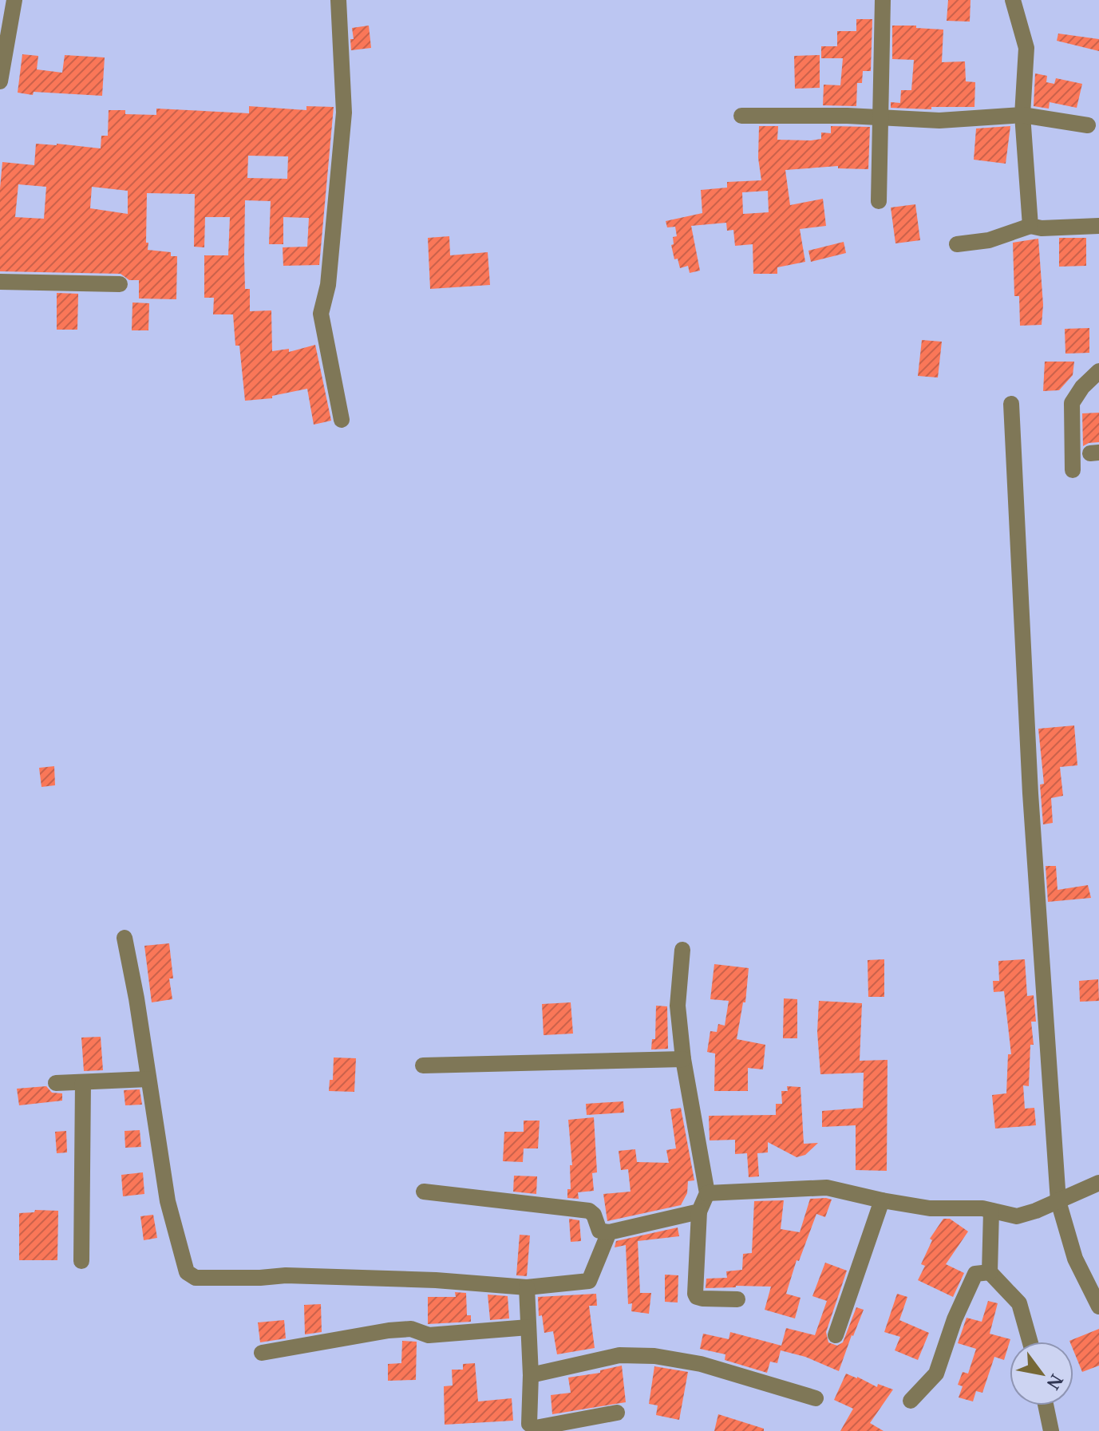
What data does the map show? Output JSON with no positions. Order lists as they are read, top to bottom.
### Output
{
  "north": "bottom right"
}
